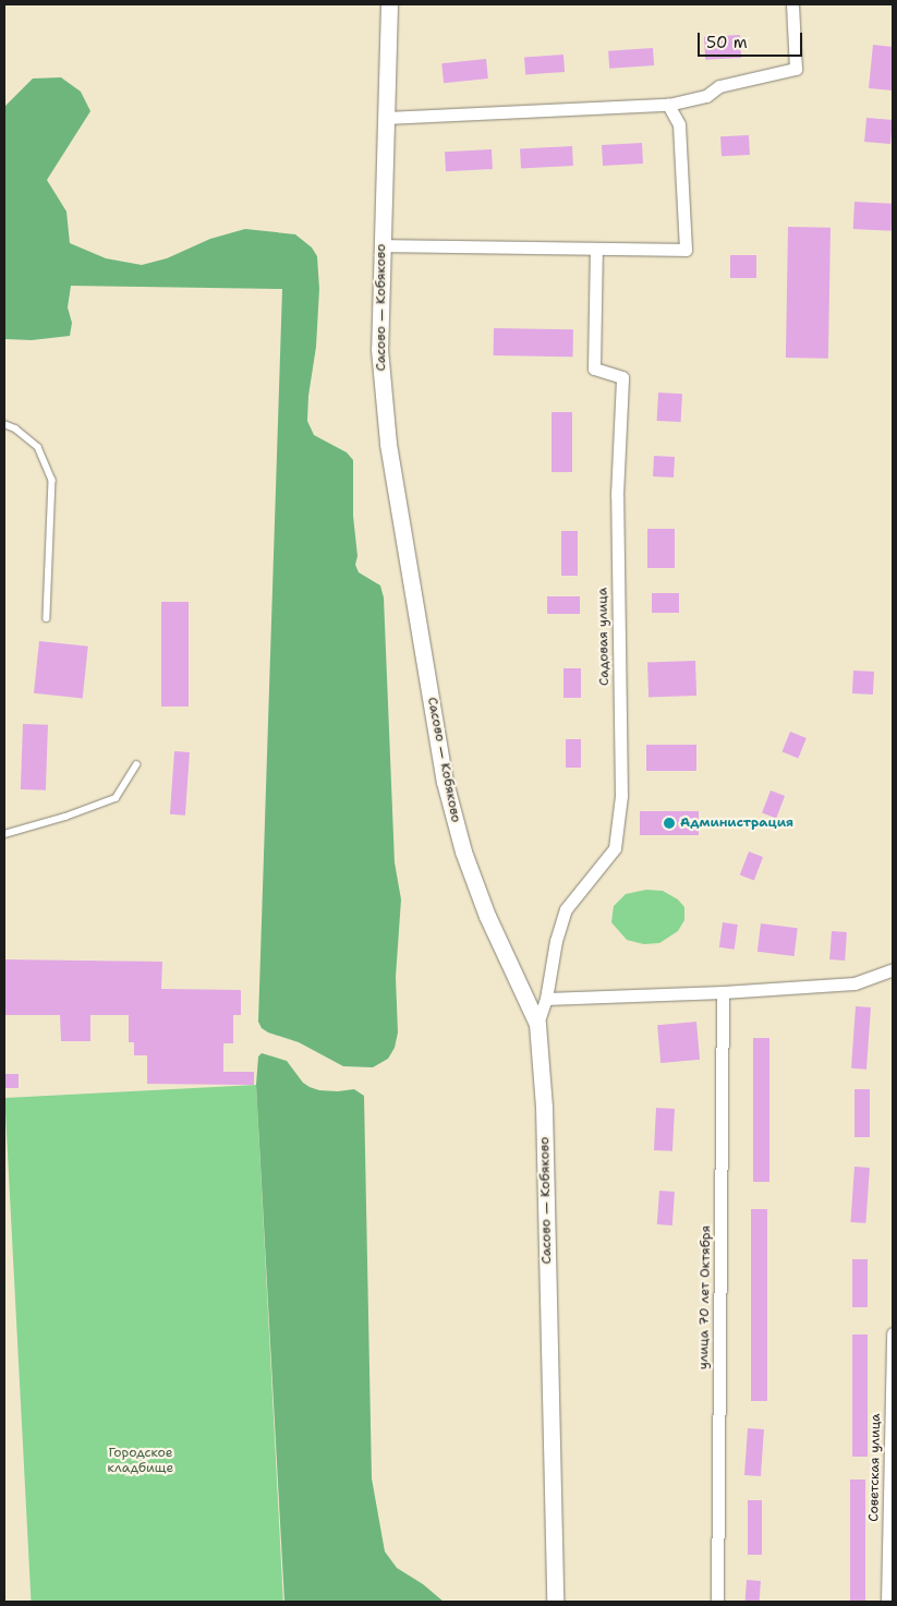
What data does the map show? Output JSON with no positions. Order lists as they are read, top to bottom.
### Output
{
  "streets": {
    "street": [
      "Сасово — Кобяково",
      "Садовая улица",
      "улица 70 лет Октября",
      "Советская улица"
    ]
  },
  "crossings": [
    ["Сасово — Кобяково", "Садовая улица"]
  ],
  "parks": ["Городское кладбище"],
  "places": ["Администрация"],
  "scale_bar": "50 m"
}
